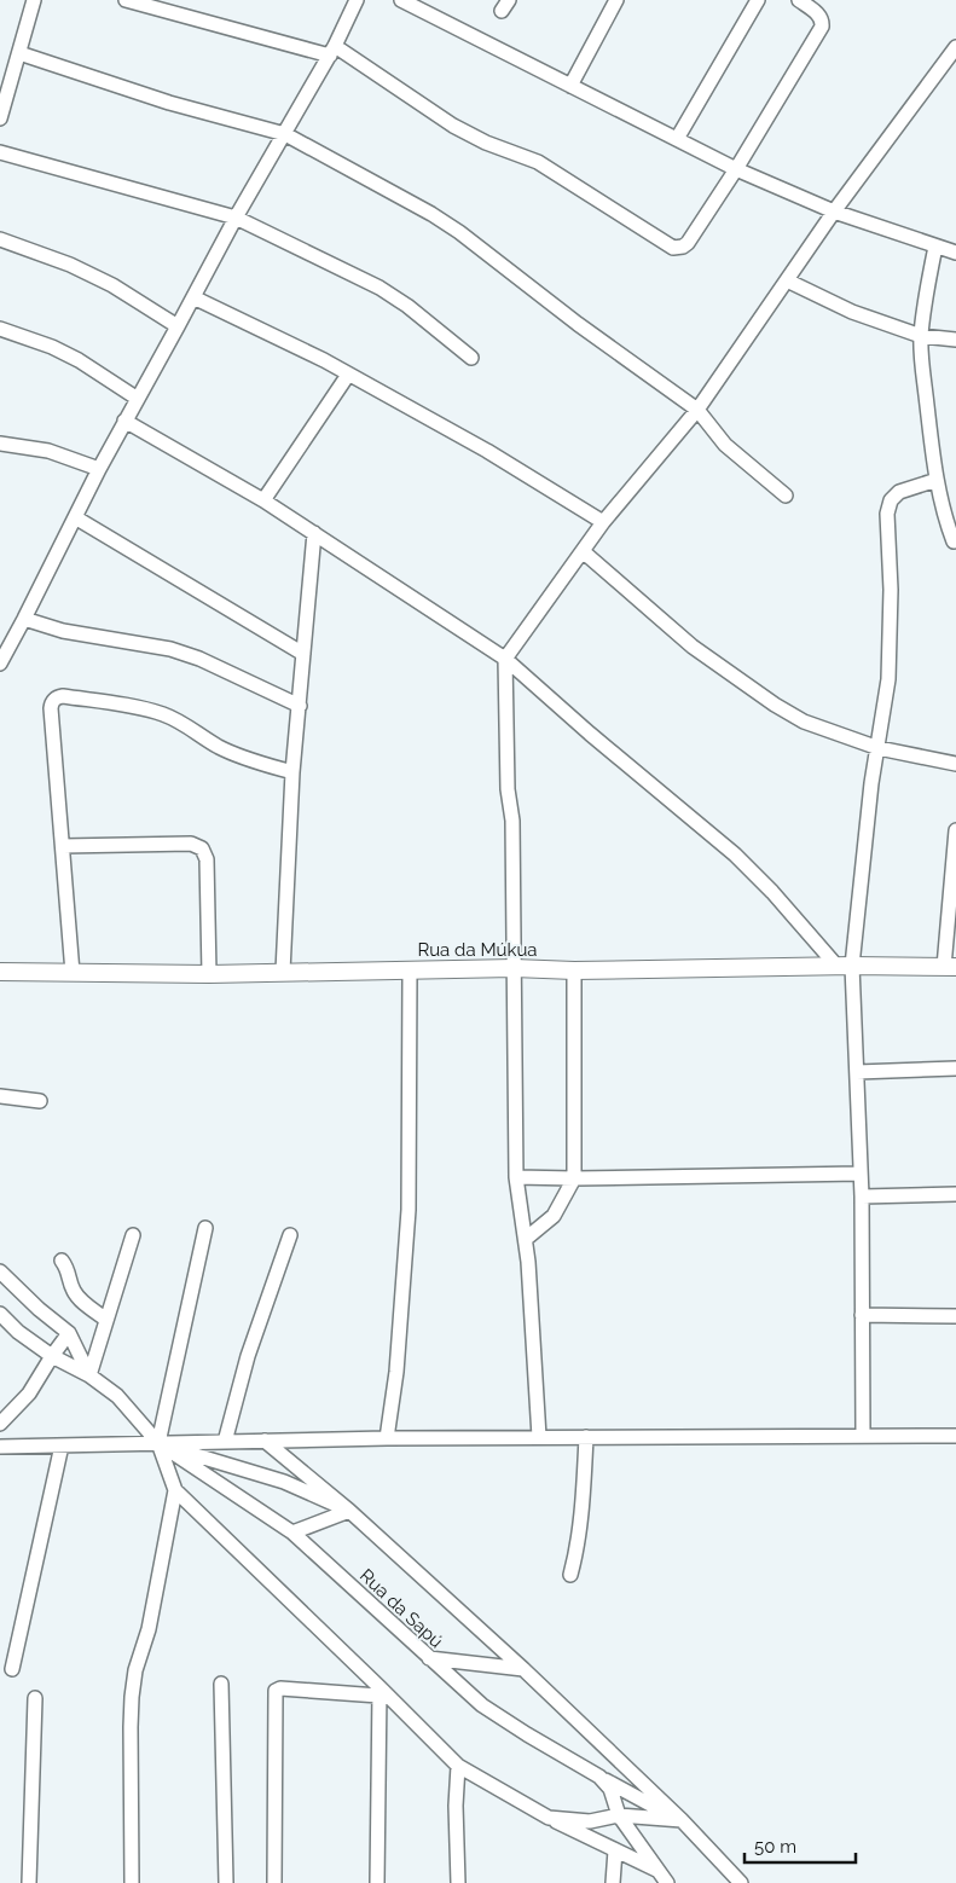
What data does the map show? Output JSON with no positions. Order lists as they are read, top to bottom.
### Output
{
  "streets": {
    "street": ["Rua da Múkua", "Rua da Sapú"]
  },
  "scale_bar": "50 m"
}
